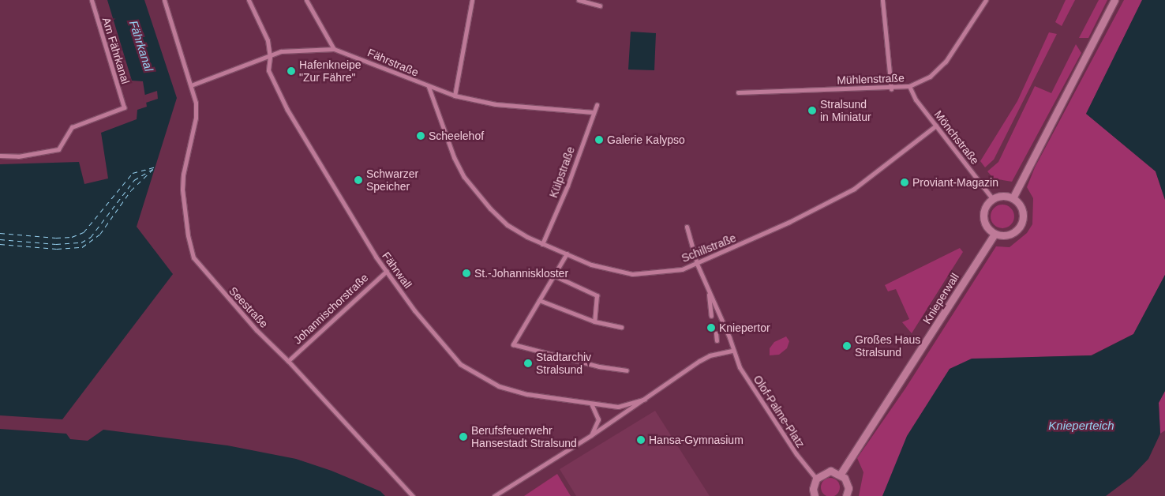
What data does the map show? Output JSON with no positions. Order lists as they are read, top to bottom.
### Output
{
  "streets": {
    "street": [
      "Am Fährkanal",
      "Fährstraße",
      "Mühlenstraße",
      "Mönchstraße",
      "Külpstraße",
      "Schillstraße",
      "Fährwall",
      "Knieperwall",
      "Seestraße",
      "Johannischorstraße",
      "Olof-Palme-Platz"
    ]
  },
  "crossings": [
    ["Fährstraße", "Külpstraße"],
    ["Fährstraße", "Schillstraße"],
    ["Fährstraße", "Fährwall"],
    ["Fährstraße", "Seestraße"],
    ["Mühlenstraße", "Mönchstraße"],
    ["Mönchstraße", "Schillstraße"],
    ["Mönchstraße", "Knieperwall"],
    ["Külpstraße", "Schillstraße"],
    ["Schillstraße", "Olof-Palme-Platz"],
    ["Fährwall", "Johannischorstraße"],
    ["Fährwall", "Olof-Palme-Platz"],
    ["Seestraße", "Johannischorstraße"]
  ],
  "water": ["Fährkanal", "Knieperteich"],
  "places": [
    "Hafenkneipe \"Zur Fähre\"",
    "Stralsund in Miniatur",
    "Scheelehof",
    "Galerie Kalypso",
    "Schwarzer Speicher",
    "Proviant-Magazin",
    "St.-Johanniskloster",
    "Kniepertor",
    "Großes Haus Stralsund",
    "Stadtarchiv Stralsund",
    "Berufsfeuerwehr Hansestadt Stralsund",
    "Hansa-Gymnasium"
  ]
}
